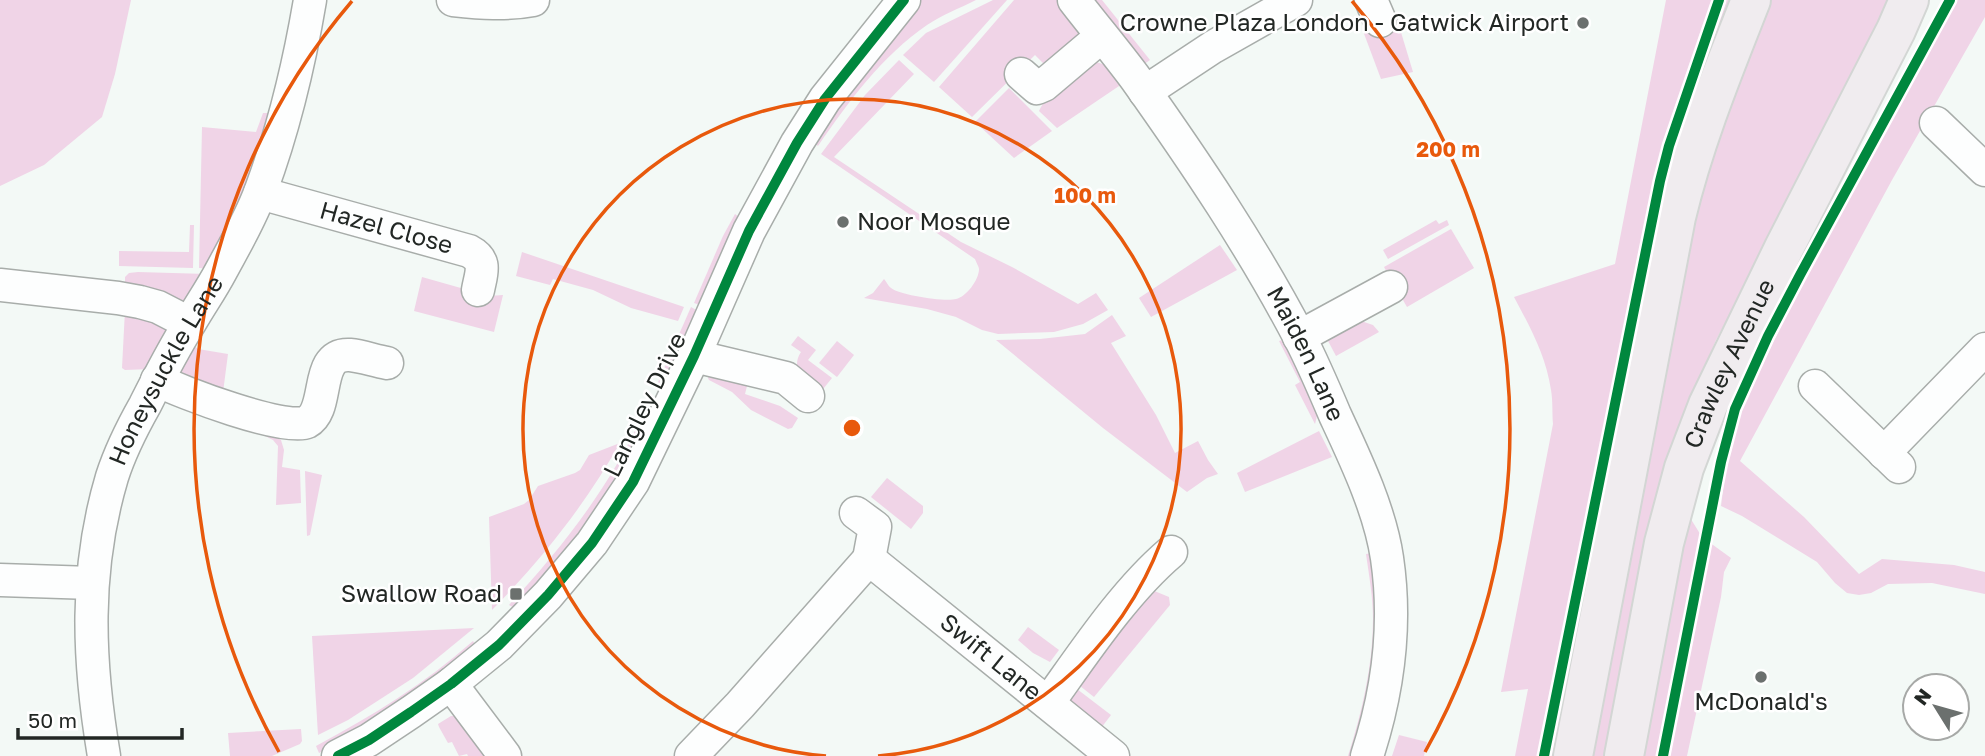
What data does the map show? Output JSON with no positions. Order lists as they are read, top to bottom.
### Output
{
  "streets": {
    "main road": ["Crawley Avenue"],
    "street": [
      "Hazel Close",
      "Maiden Lane",
      "Honeysuckle Lane",
      "Langley Drive",
      "Swift Lane"
    ]
  },
  "crossings": [
    ["Hazel Close", "Honeysuckle Lane"]
  ],
  "places": {
    "other": ["Crowne Plaza London - Gatwick Airport", "Noor Mosque", "McDonald's"],
    "transit": ["Swallow Road"]
  },
  "scale_bar": "50 m",
  "north": "top left",
  "rings": ["200 m", "100 m"]
}
